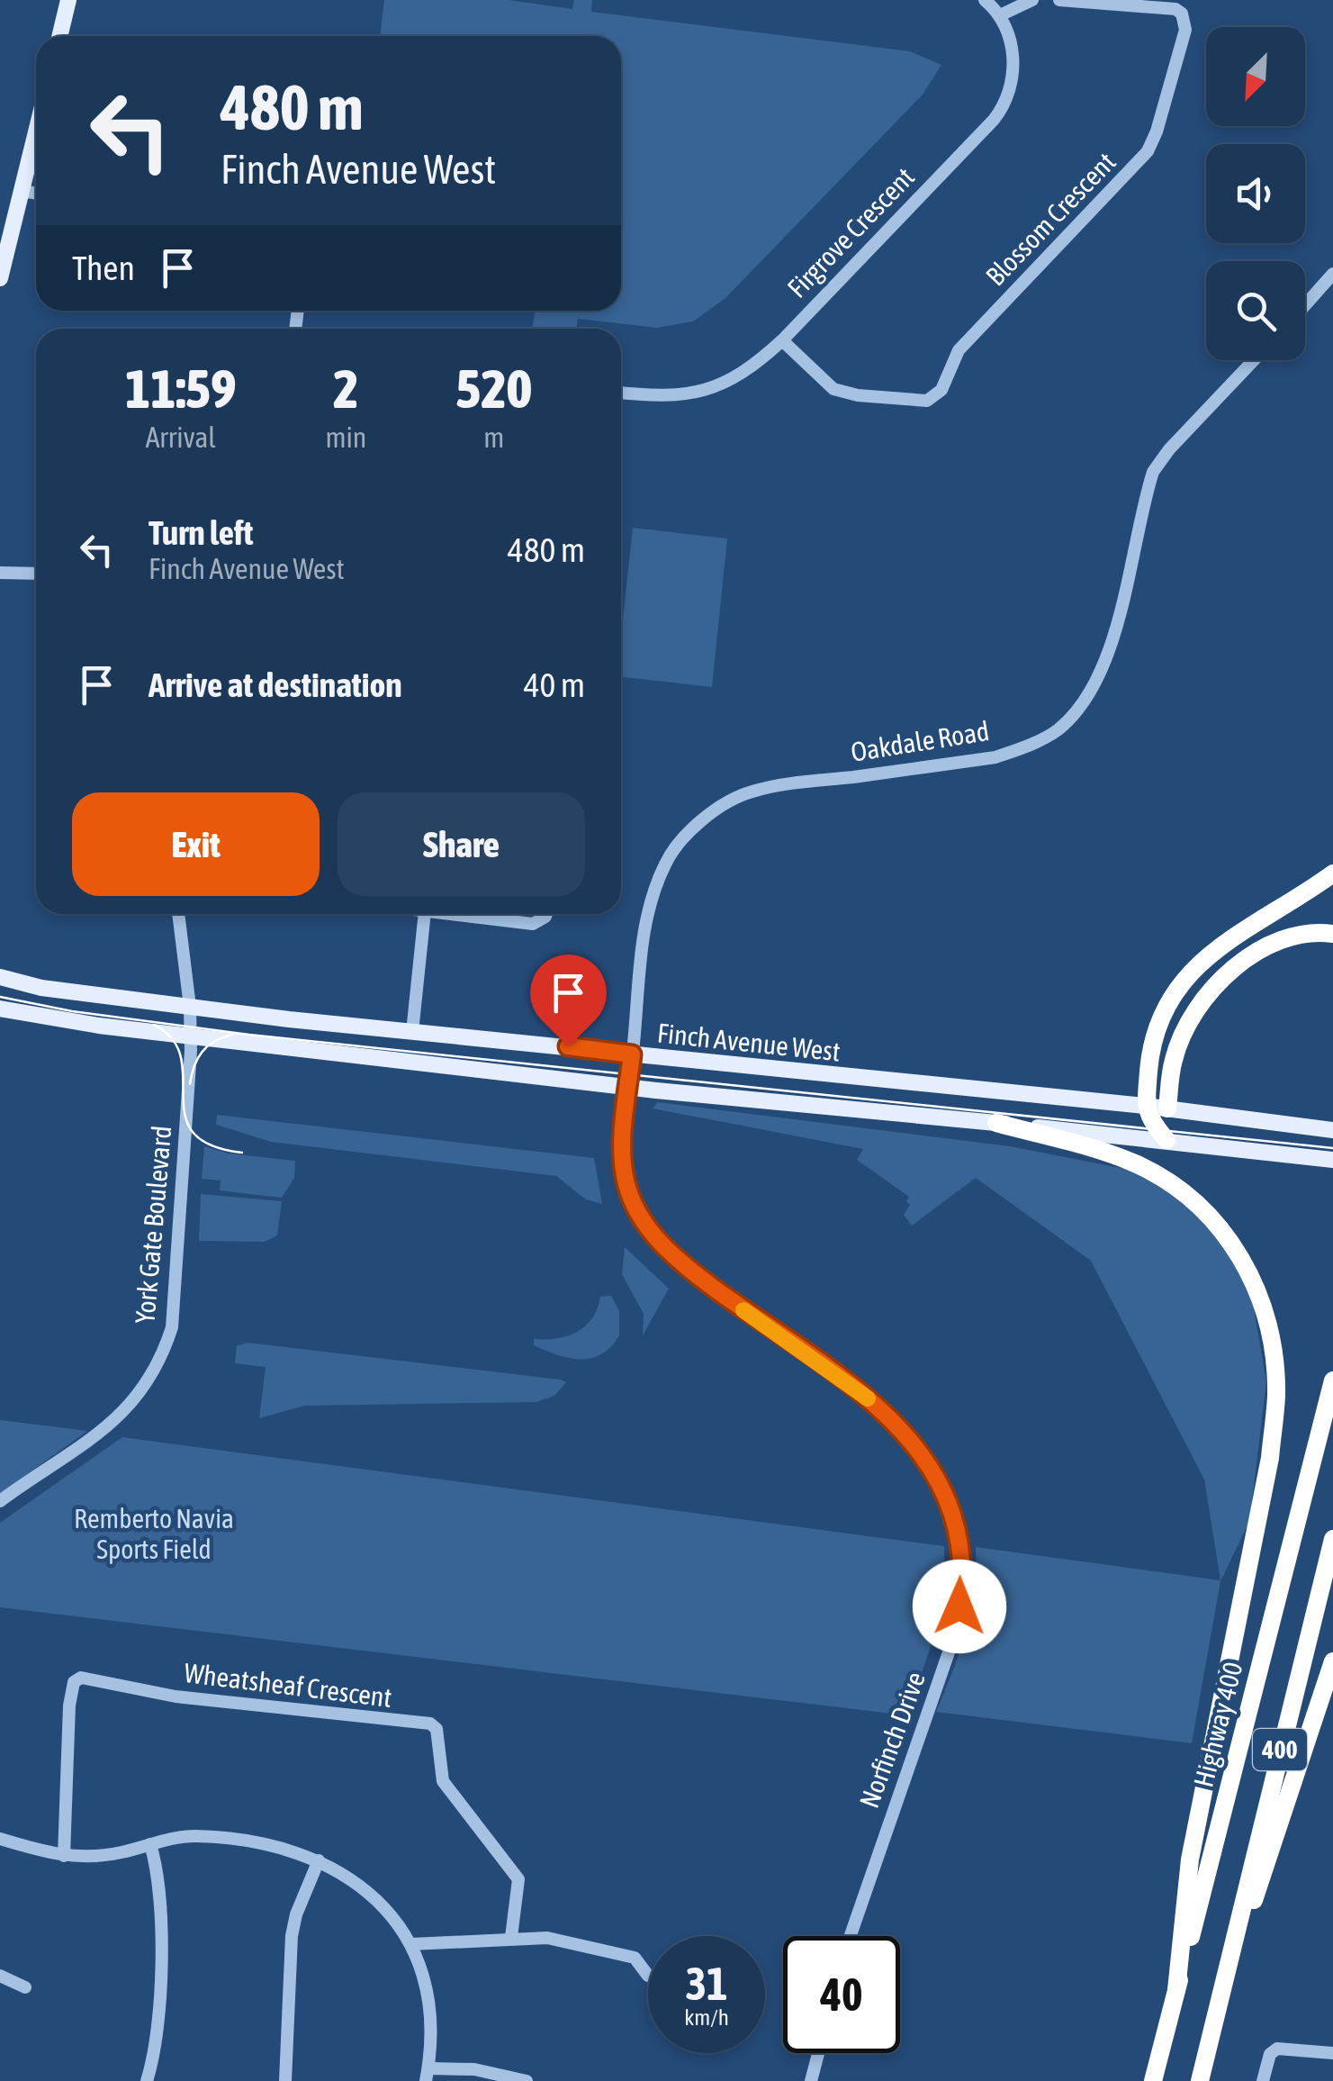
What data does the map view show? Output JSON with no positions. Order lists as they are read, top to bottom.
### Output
{
  "streets": {
    "highway": ["Highway 400", "400"],
    "main road": ["Finch Avenue West"],
    "street": [
      "Blossom Crescent",
      "Firgrove Crescent",
      "Oakdale Road",
      "York Gate Boulevard",
      "Wheatsheaf Crescent",
      "Norfinch Drive"
    ]
  },
  "crossings": [
    ["Blossom Crescent", "Firgrove Crescent"],
    ["Oakdale Road", "Finch Avenue West"],
    ["Oakdale Road", "Norfinch Drive"],
    ["Finch Avenue West", "York Gate Boulevard"],
    ["Finch Avenue West", "Norfinch Drive"]
  ],
  "parks": ["Remberto Navia Sports Field"],
  "north": "bottom left",
  "page": {
    "turn": ["480 m", "Finch Avenue West"],
    "then": "Then",
    "eta": [
      "11:59",
      "Arrival",
      "2",
      "min",
      "520",
      "m"
    ],
    "list": [
      {
        "name": "Turn left",
        "note": "Finch Avenue West",
        "value": "480 m"
      },
      {
        "name": "Arrive at destination",
        "value": "40 m"
      }
    ],
    "buttons": ["Exit", "Share"],
    "speed": "31 km/h",
    "limit": "40"
  }
}
